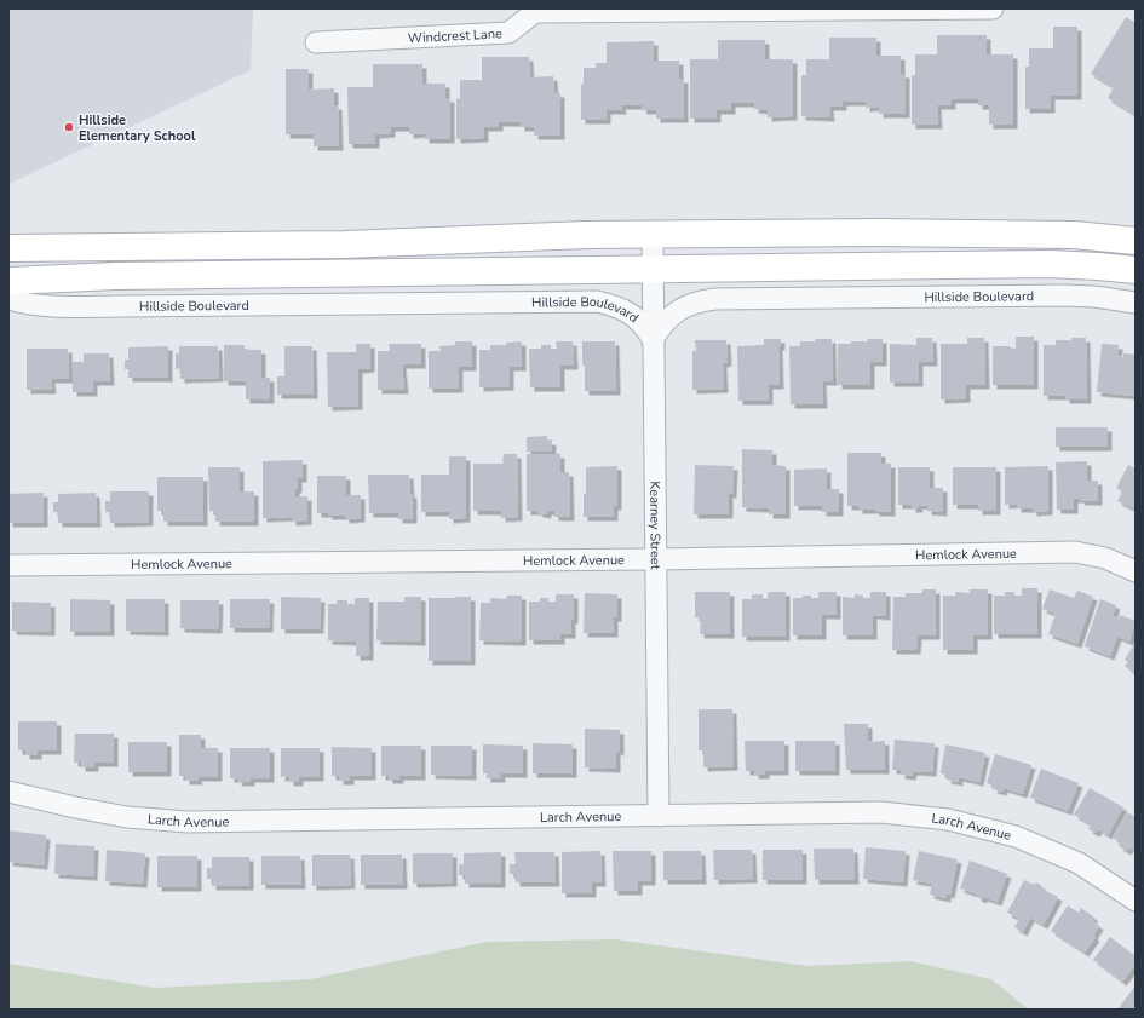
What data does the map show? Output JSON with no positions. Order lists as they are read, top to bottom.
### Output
{
  "streets": {
    "street": [
      "Windcrest Lane",
      "Hillside Boulevard",
      "Kearney Street",
      "Hemlock Avenue",
      "Larch Avenue"
    ]
  },
  "crossings": [
    ["Hillside Boulevard", "Kearney Street"],
    ["Kearney Street", "Hemlock Avenue"],
    ["Kearney Street", "Larch Avenue"]
  ],
  "places": ["Hillside Elementary School"]
}
